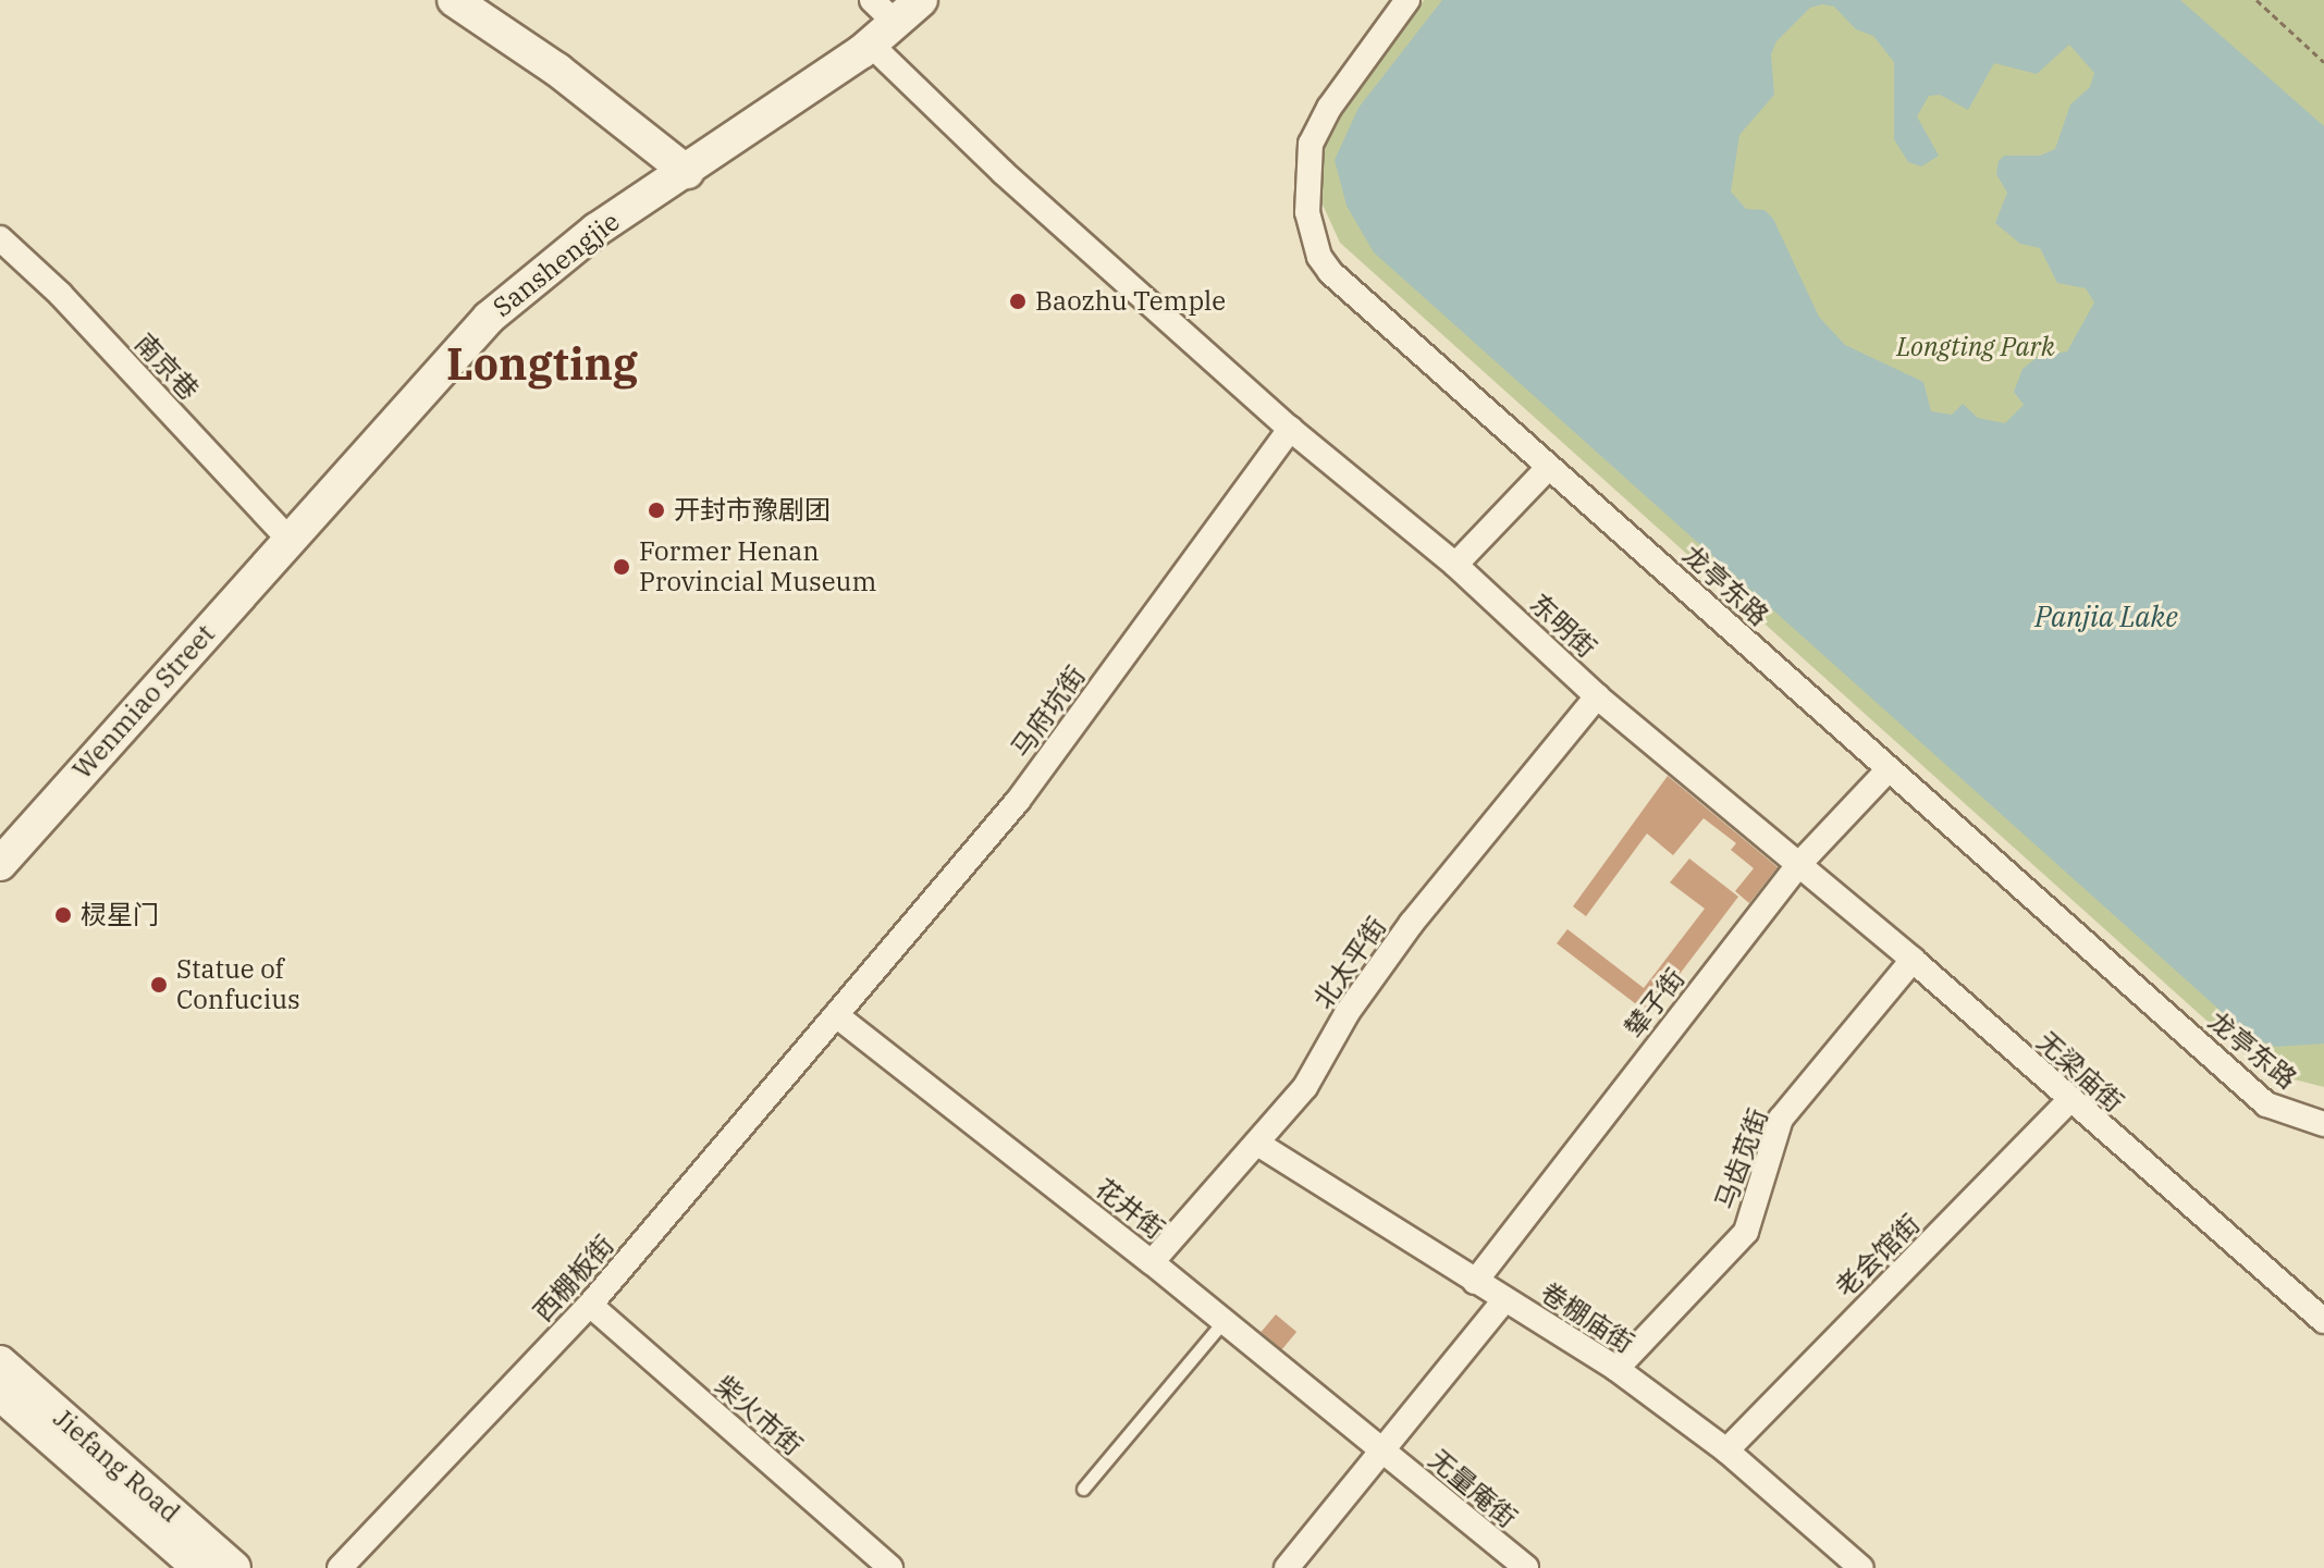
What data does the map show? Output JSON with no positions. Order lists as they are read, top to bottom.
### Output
{
  "streets": {
    "street": [
      "Sanshengjie",
      "南京巷",
      "龙亭东路",
      "东明街",
      "Wenmiao Street",
      "马府坑街",
      "北太平街",
      "辇子街",
      "无梁庙街",
      "马齿苋街",
      "花井街",
      "老会馆街",
      "西棚板街",
      "卷棚庙街",
      "柴火市街",
      "Jiefang Road",
      "无量庵街"
    ]
  },
  "crossings": [
    ["Sanshengjie", "南京巷"],
    ["Sanshengjie", "东明街"],
    ["Sanshengjie", "Wenmiao Street"],
    ["南京巷", "Wenmiao Street"],
    ["龙亭东路", "辇子街"],
    ["东明街", "马府坑街"],
    ["东明街", "北太平街"],
    ["东明街", "辇子街"],
    ["东明街", "无梁庙街"],
    ["马府坑街", "花井街"],
    ["马府坑街", "西棚板街"],
    ["北太平街", "花井街"],
    ["北太平街", "卷棚庙街"],
    ["辇子街", "无梁庙街"],
    ["辇子街", "卷棚庙街"],
    ["无梁庙街", "马齿苋街"],
    ["无梁庙街", "老会馆街"],
    ["马齿苋街", "卷棚庙街"],
    ["花井街", "西棚板街"],
    ["花井街", "无量庵街"],
    ["老会馆街", "卷棚庙街"],
    ["西棚板街", "柴火市街"]
  ],
  "districts": ["Longting"],
  "water": ["Panjia Lake"],
  "parks": ["Longting Park"],
  "places": [
    "Baozhu Temple",
    "开封市豫剧团",
    "Former Henan Provincial Museum",
    "棂星门",
    "Statue of Confucius"
  ]
}
